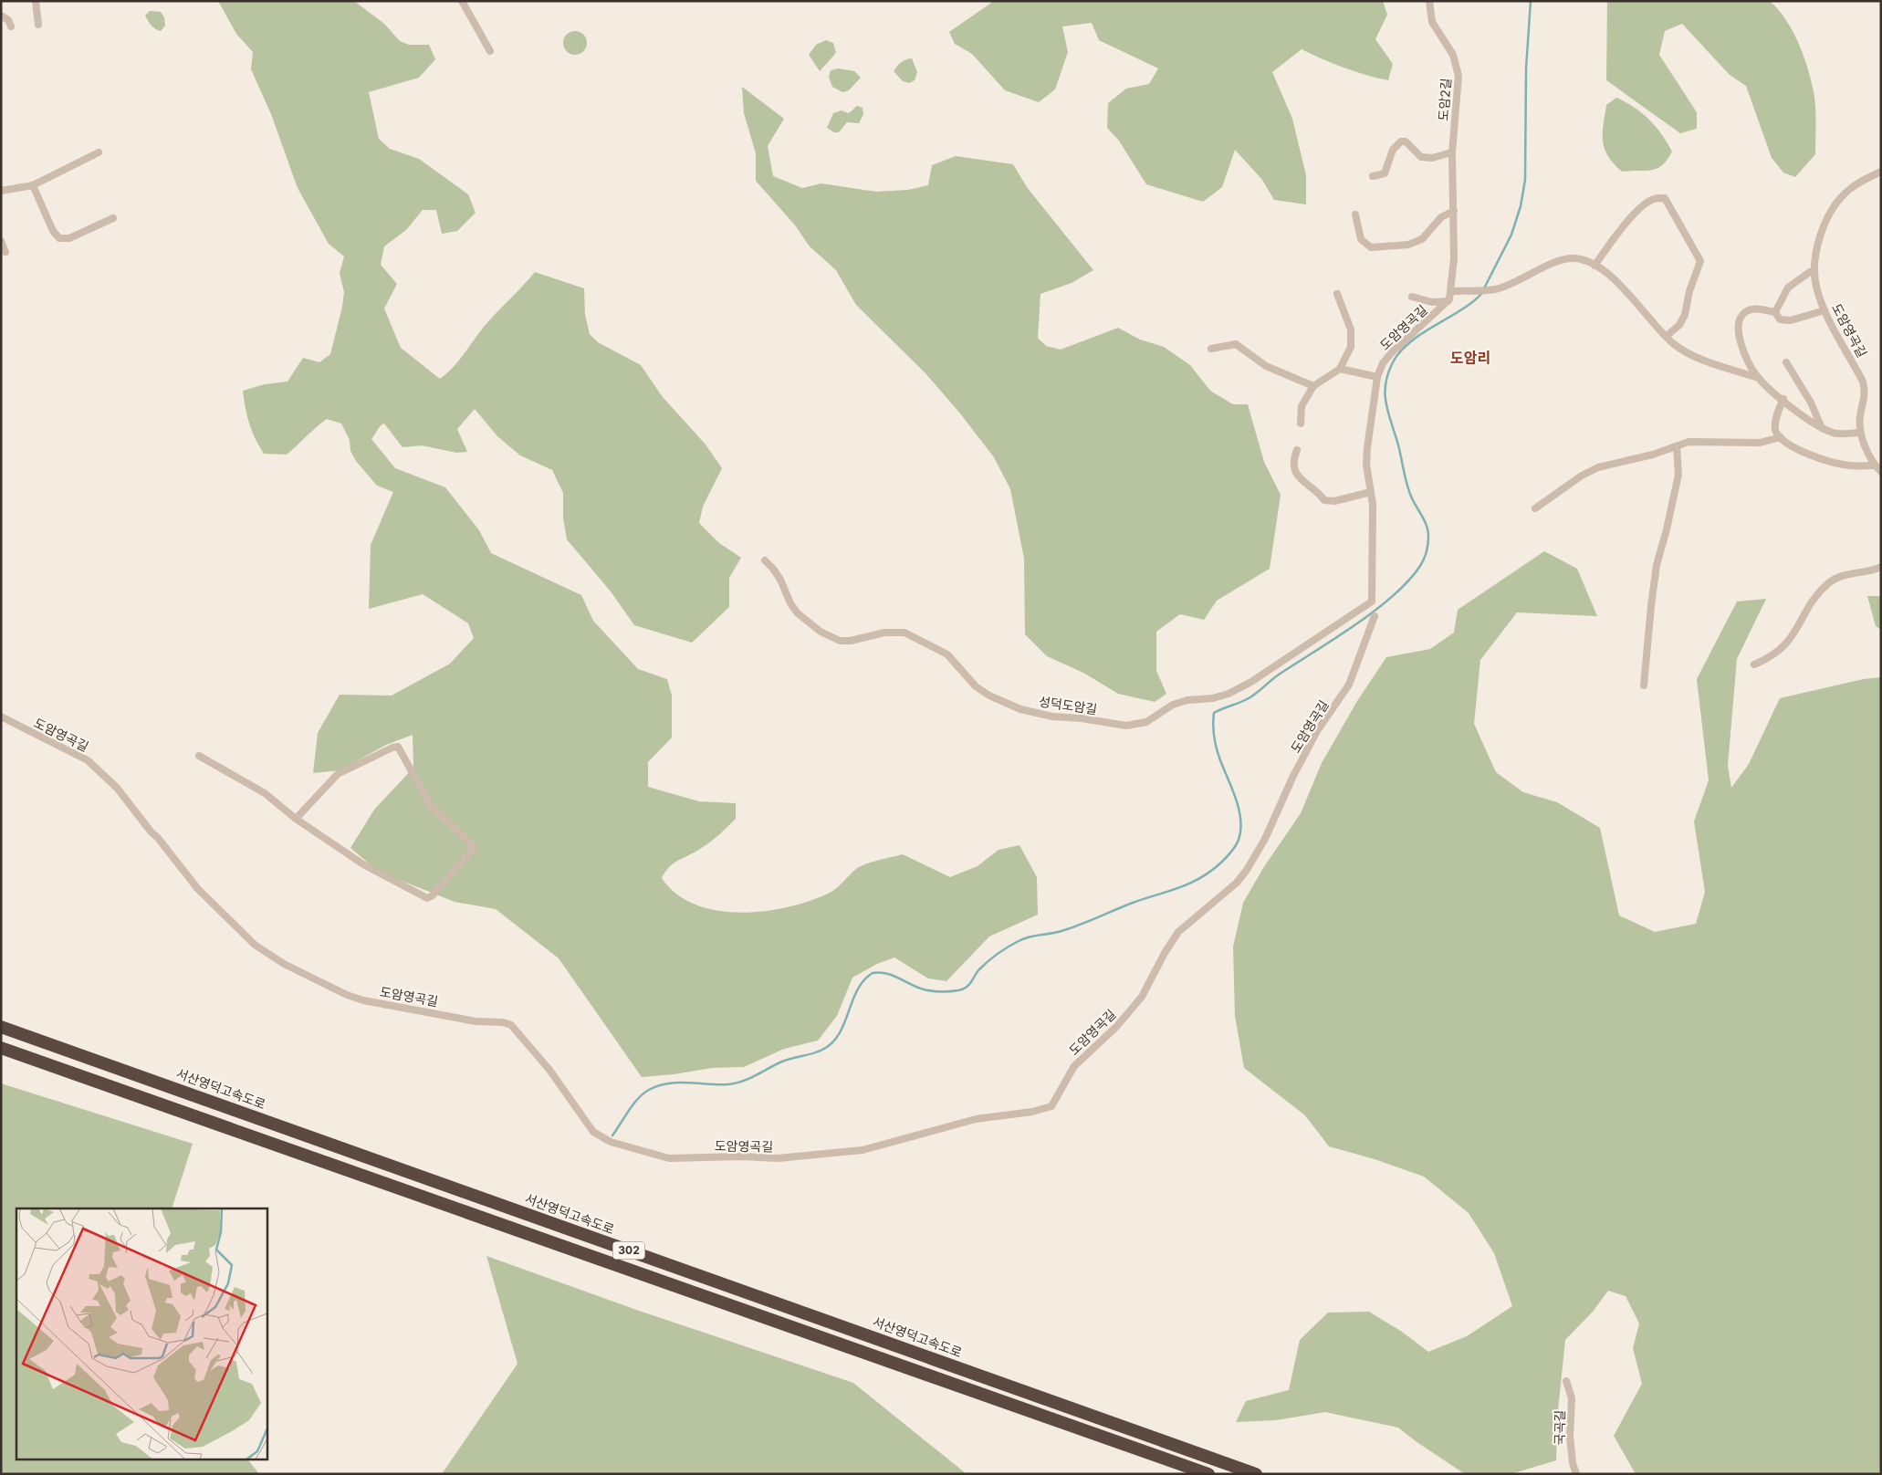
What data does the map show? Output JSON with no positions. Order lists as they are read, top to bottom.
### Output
{
  "streets": {
    "highway": ["서산영덕고속도로", "302"],
    "street": [
      "도암2길",
      "도암영곡길",
      "성덕도암길",
      "국곡길"
    ]
  },
  "crossings": [
    ["도암2길", "도암영곡길"],
    ["도암영곡길", "성덕도암길"]
  ],
  "districts": ["도암리"]
}
